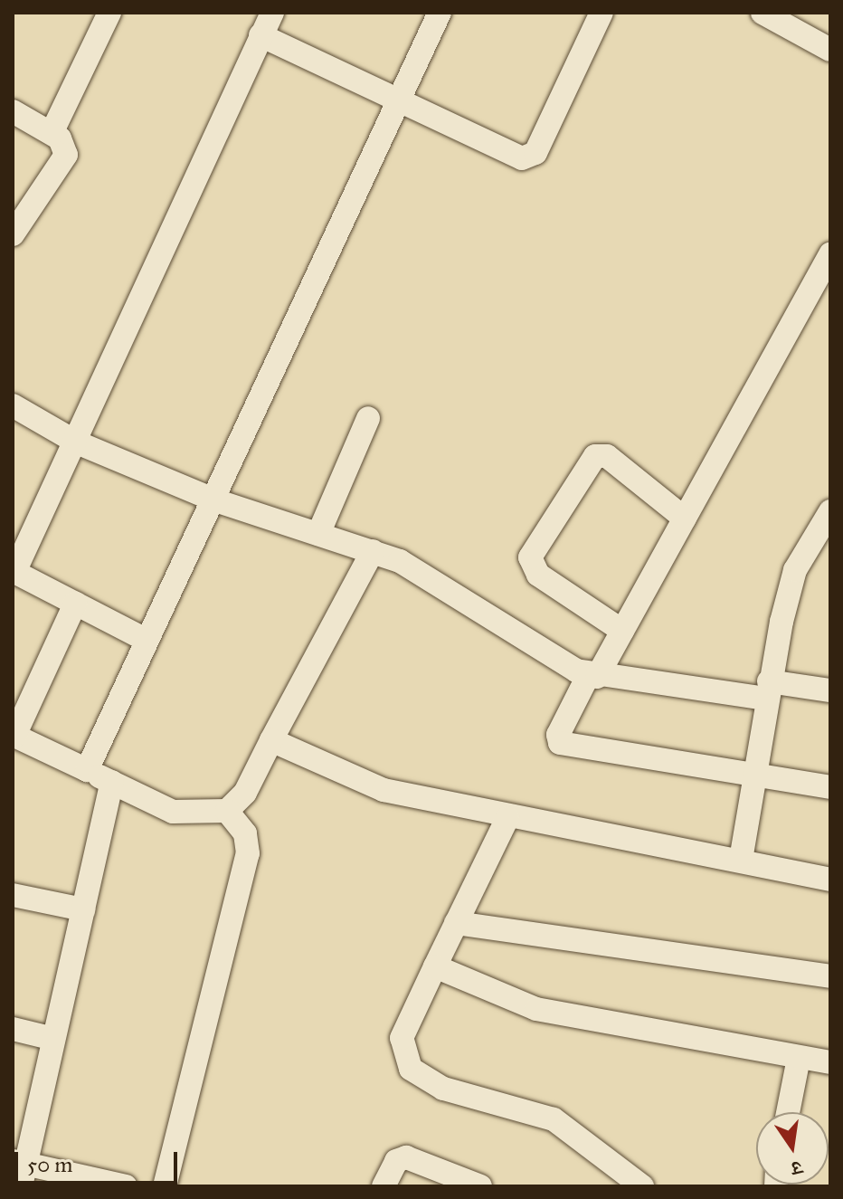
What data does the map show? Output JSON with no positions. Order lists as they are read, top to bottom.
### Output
{
  "scale_bar": "50 m",
  "north": "bottom"
}
